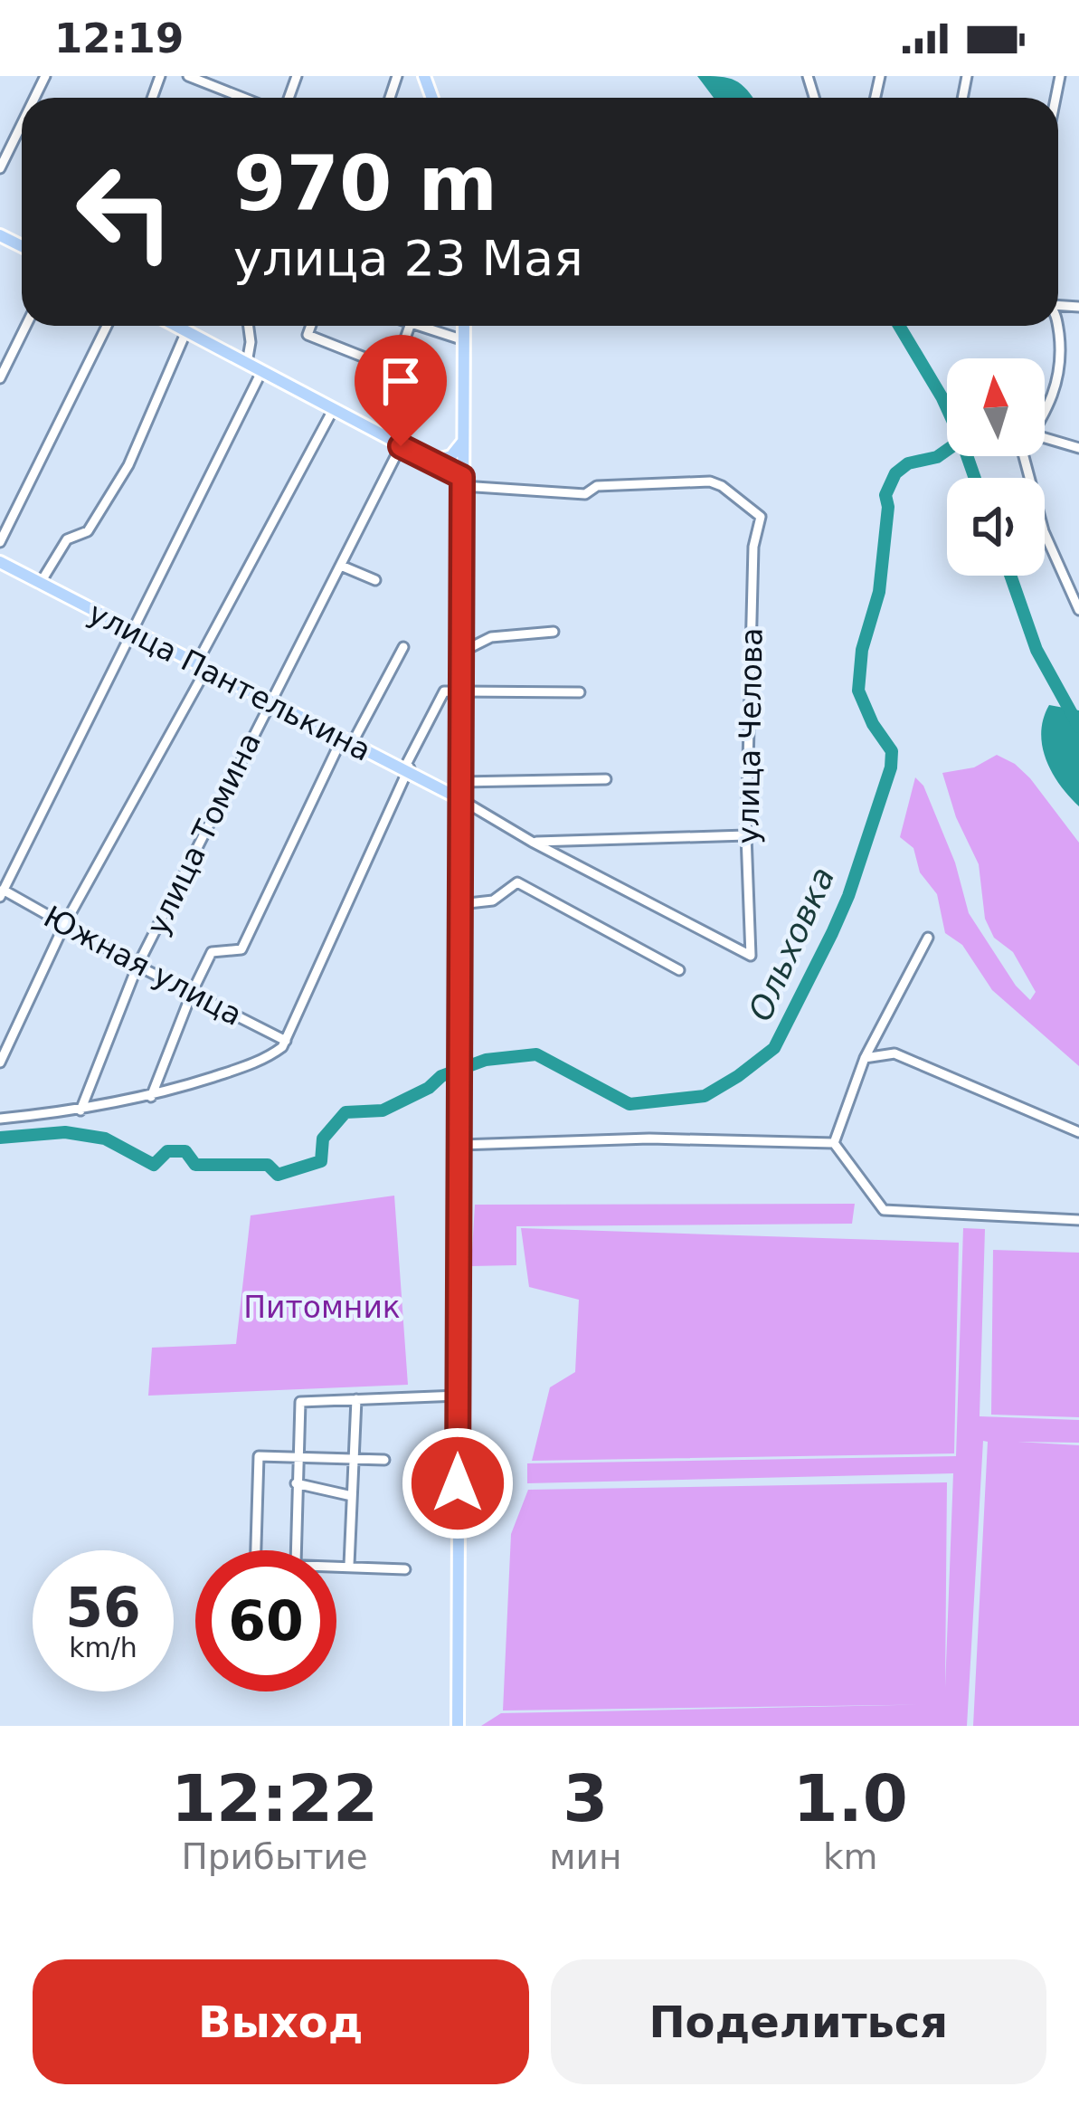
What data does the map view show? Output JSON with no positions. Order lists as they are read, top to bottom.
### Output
{
  "streets": {
    "main road": ["улица Пантелькина"],
    "street": ["улица Челова", "улица Томина", "Южная улица"]
  },
  "crossings": [
    ["улица Пантелькина", "улица Томина"],
    ["улица Томина", "Южная улица"]
  ],
  "water": ["Ольховка"],
  "parks": ["Питомник"],
  "north": "top",
  "page": {
    "status": "12:19",
    "turn": ["970 m", "улица 23 Мая"],
    "speed": "56 km/h",
    "limit": "60",
    "eta": [
      "12:22",
      "Прибытие",
      "3",
      "мин",
      "1.0",
      "km"
    ],
    "buttons": ["Выход", "Поделиться"]
  }
}
